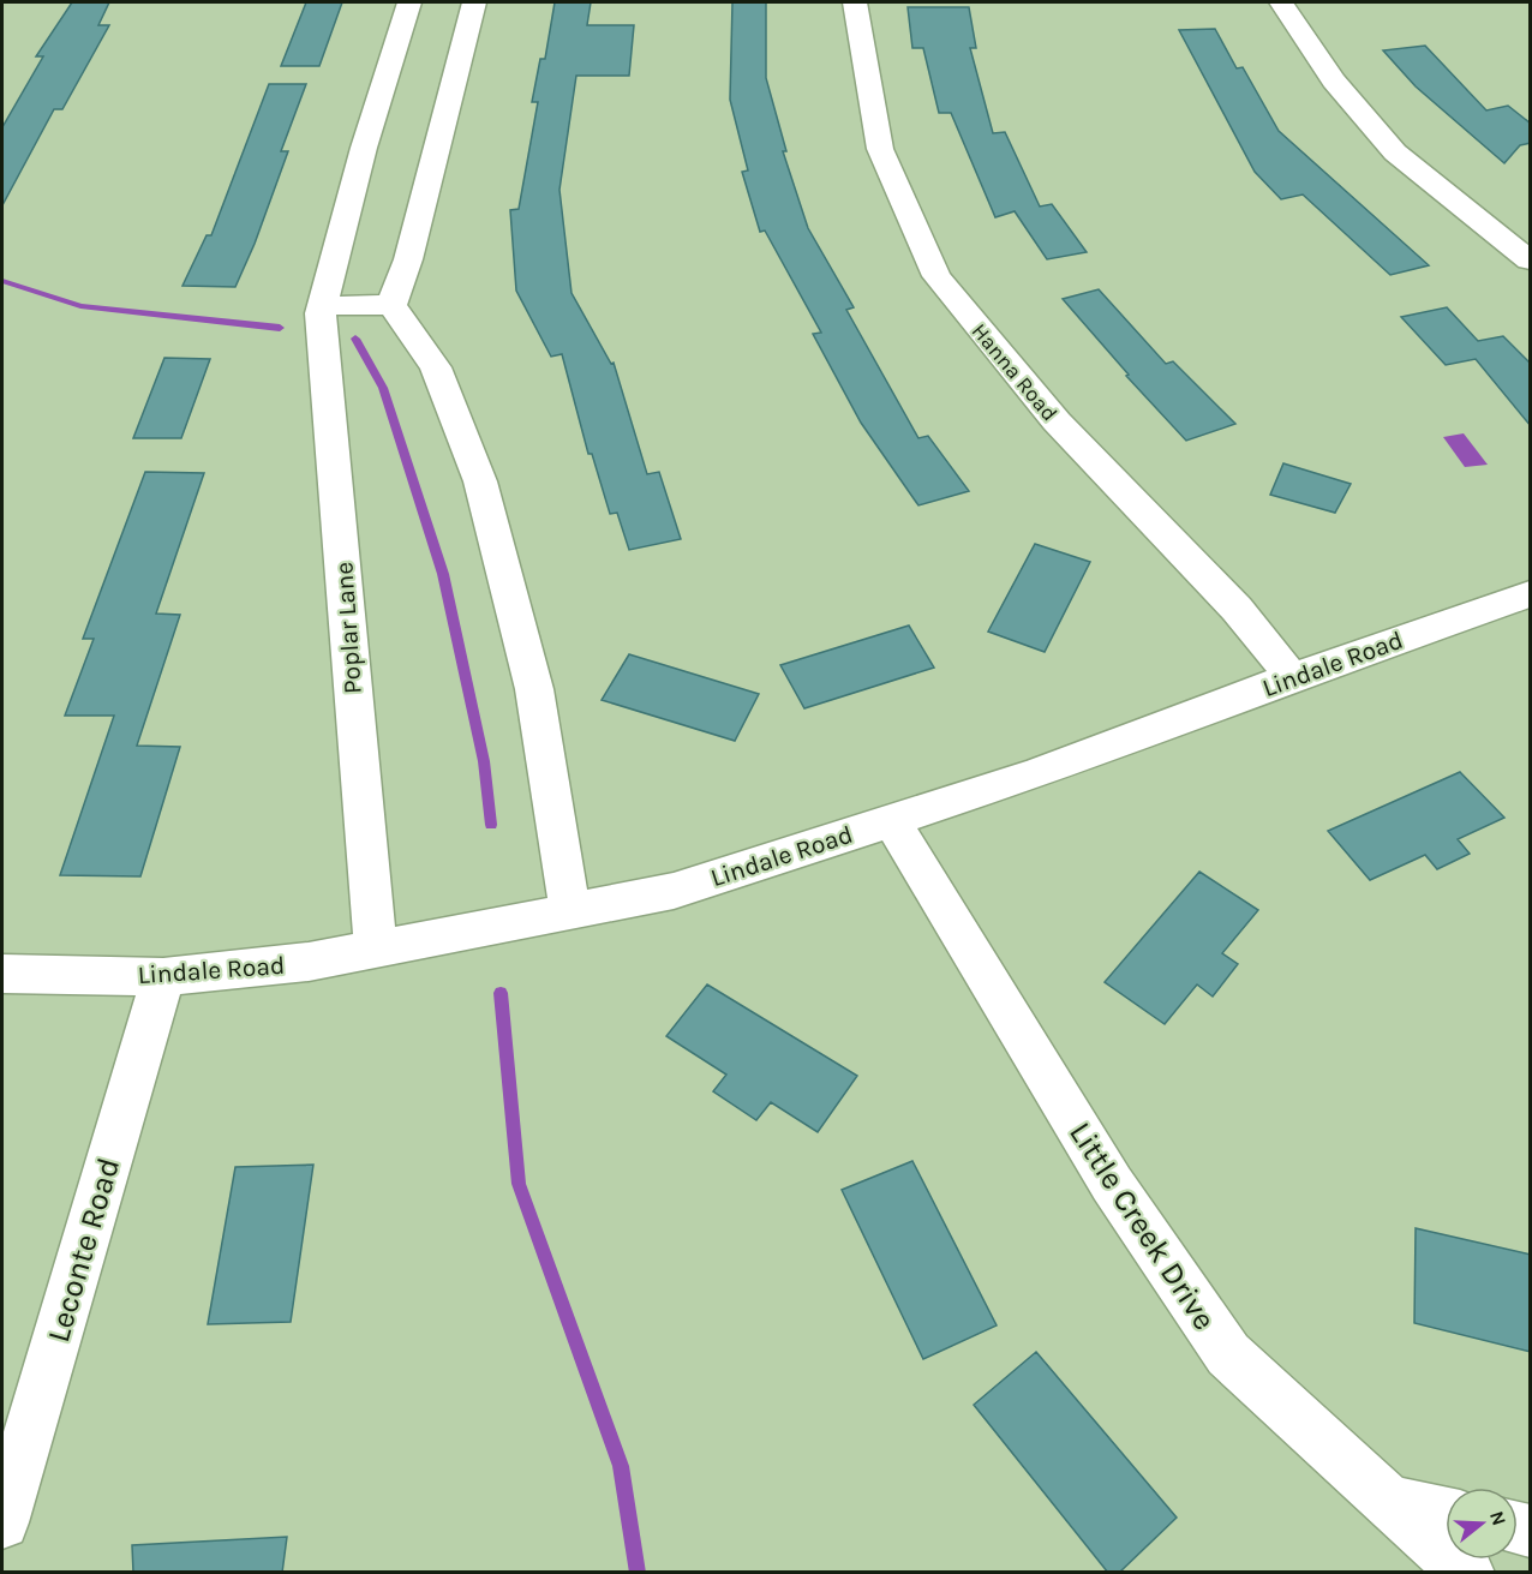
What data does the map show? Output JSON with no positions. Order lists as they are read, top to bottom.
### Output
{
  "streets": {
    "street": [
      "Hanna Road",
      "Poplar Lane",
      "Lindale Road",
      "Little Creek Drive",
      "Leconte Road"
    ]
  },
  "crossings": [
    ["Hanna Road", "Lindale Road"],
    ["Poplar Lane", "Lindale Road"],
    ["Lindale Road", "Little Creek Drive"],
    ["Lindale Road", "Leconte Road"]
  ],
  "north": "right"
}
